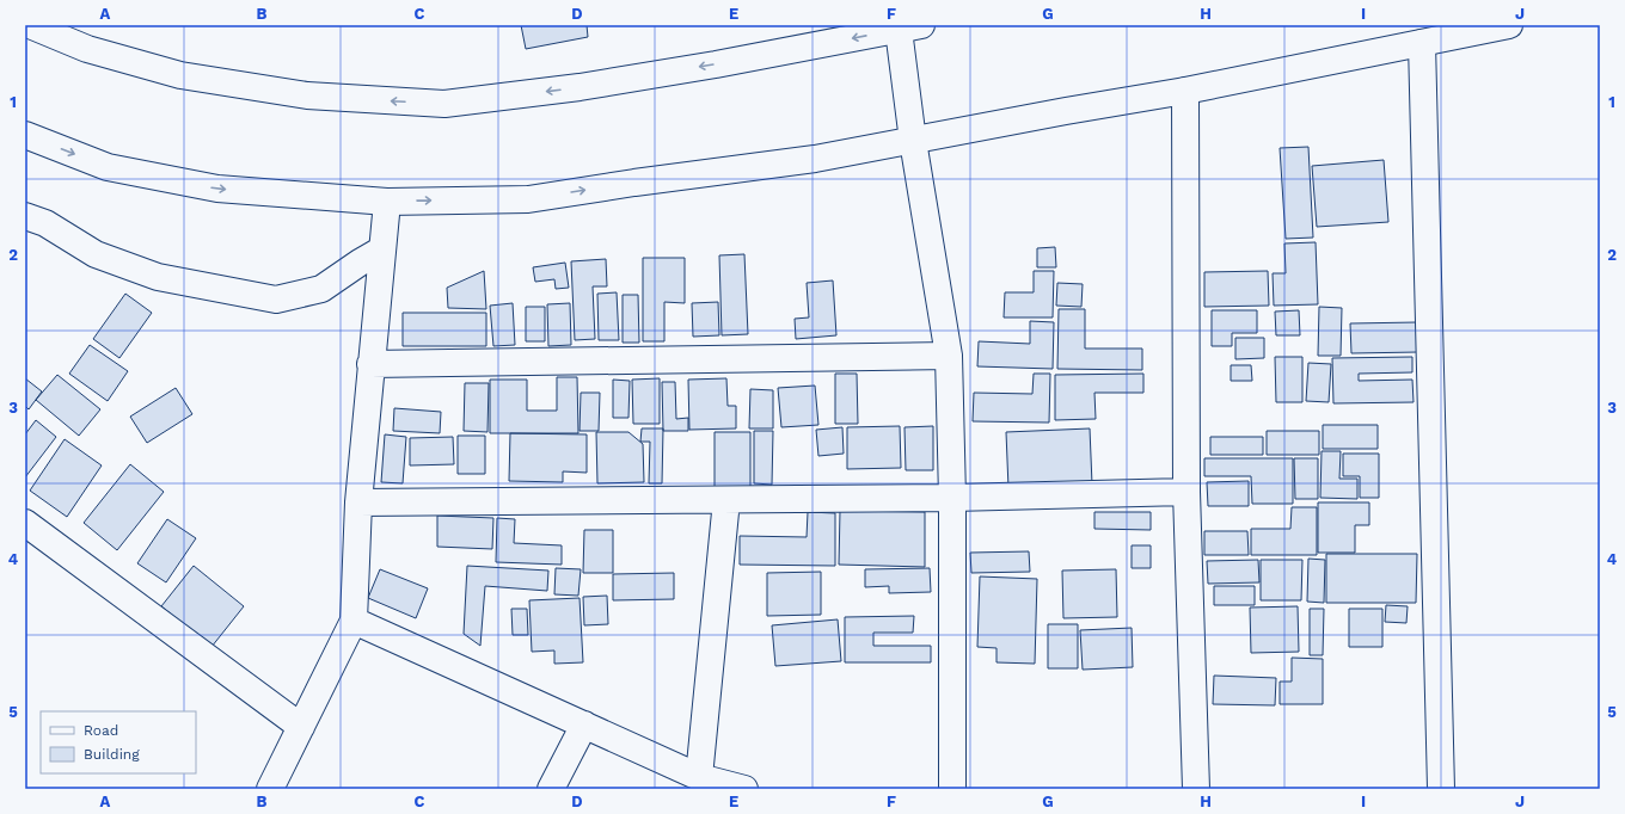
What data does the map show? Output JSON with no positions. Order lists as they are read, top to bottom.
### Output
{
  "legend": ["Road", "Building"],
  "grid": {
    "columns": [
      "A",
      "B",
      "C",
      "D",
      "E",
      "F",
      "G",
      "H",
      "I",
      "J"
    ],
    "rows": [
      "1",
      "2",
      "3",
      "4",
      "5"
    ]
  }
}
